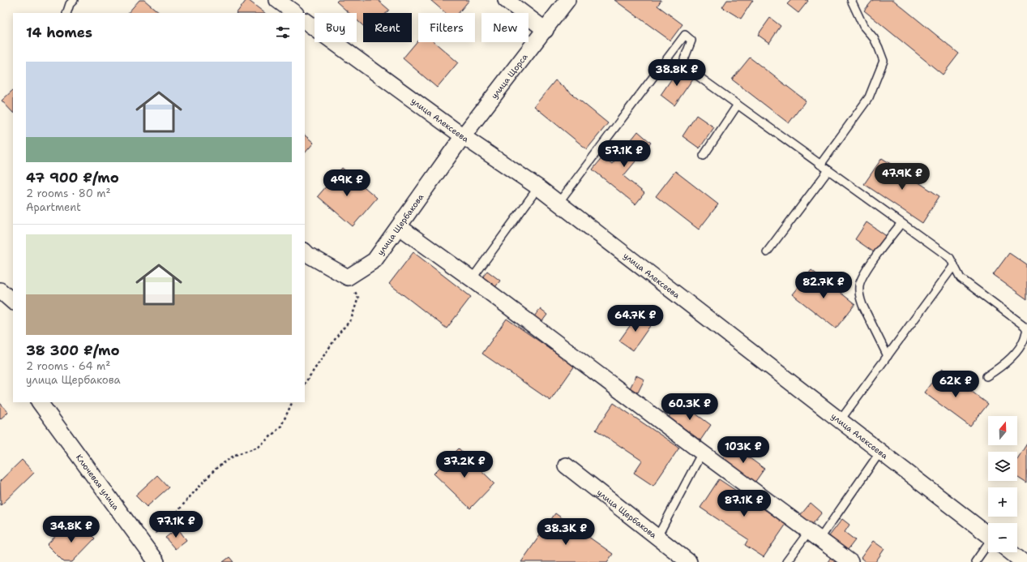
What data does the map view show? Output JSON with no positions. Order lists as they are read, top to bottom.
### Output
{
  "streets": {
    "street": [
      "улица Щорса",
      "улица Алексеева",
      "улица Щербакова",
      "Ключевая улица"
    ]
  },
  "crossings": [
    ["улица Щорса", "улица Алексеева"],
    ["улица Щорса", "улица Щербакова"],
    ["улица Алексеева", "улица Щербакова"]
  ],
  "north": "top",
  "page": {
    "chip": [
      "Buy",
      "Rent",
      "Filters",
      "New"
    ],
    "heading": "14 homes",
    "list": [
      {
        "name": "47 900 ₽/mo",
        "note": "2 rooms · 80 m² · Apartment"
      },
      {
        "name": "38 300 ₽/mo",
        "note": "2 rooms · 64 m² · улица Щербакова"
      }
    ],
    "price": [
      "38.8K ₽",
      "57.1K ₽",
      "47.9K ₽",
      "49K ₽",
      "82.7K ₽",
      "64.7K ₽",
      "62K ₽",
      "60.3K ₽",
      "103K ₽",
      "37.2K ₽",
      "87.1K ₽",
      "77.1K ₽",
      "34.8K ₽",
      "38.3K ₽"
    ],
    "map_buttons": ["+", "−"]
  }
}
